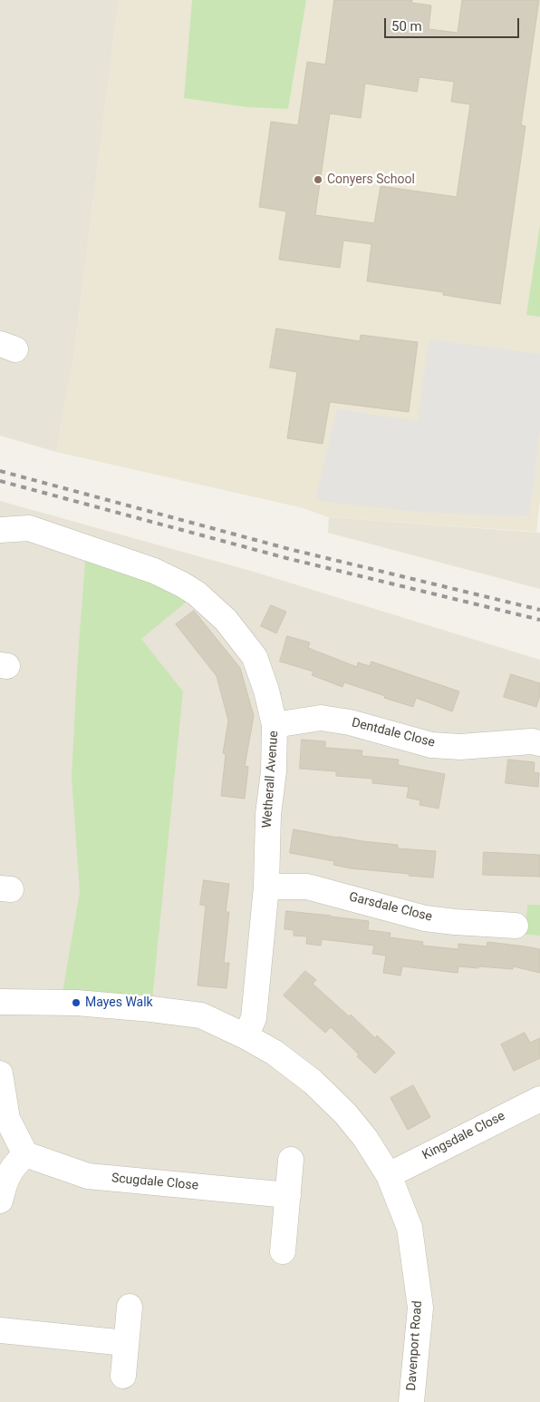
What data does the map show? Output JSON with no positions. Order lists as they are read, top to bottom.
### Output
{
  "streets": {
    "street": [
      "Dentdale Close",
      "Wetherall Avenue",
      "Garsdale Close",
      "Kingsdale Close",
      "Scugdale Close",
      "Davenport Road"
    ]
  },
  "crossings": [
    ["Dentdale Close", "Wetherall Avenue"],
    ["Wetherall Avenue", "Garsdale Close"],
    ["Wetherall Avenue", "Davenport Road"],
    ["Kingsdale Close", "Davenport Road"]
  ],
  "places": ["Conyers School", "Mayes Walk"],
  "scale_bar": "50 m"
}
